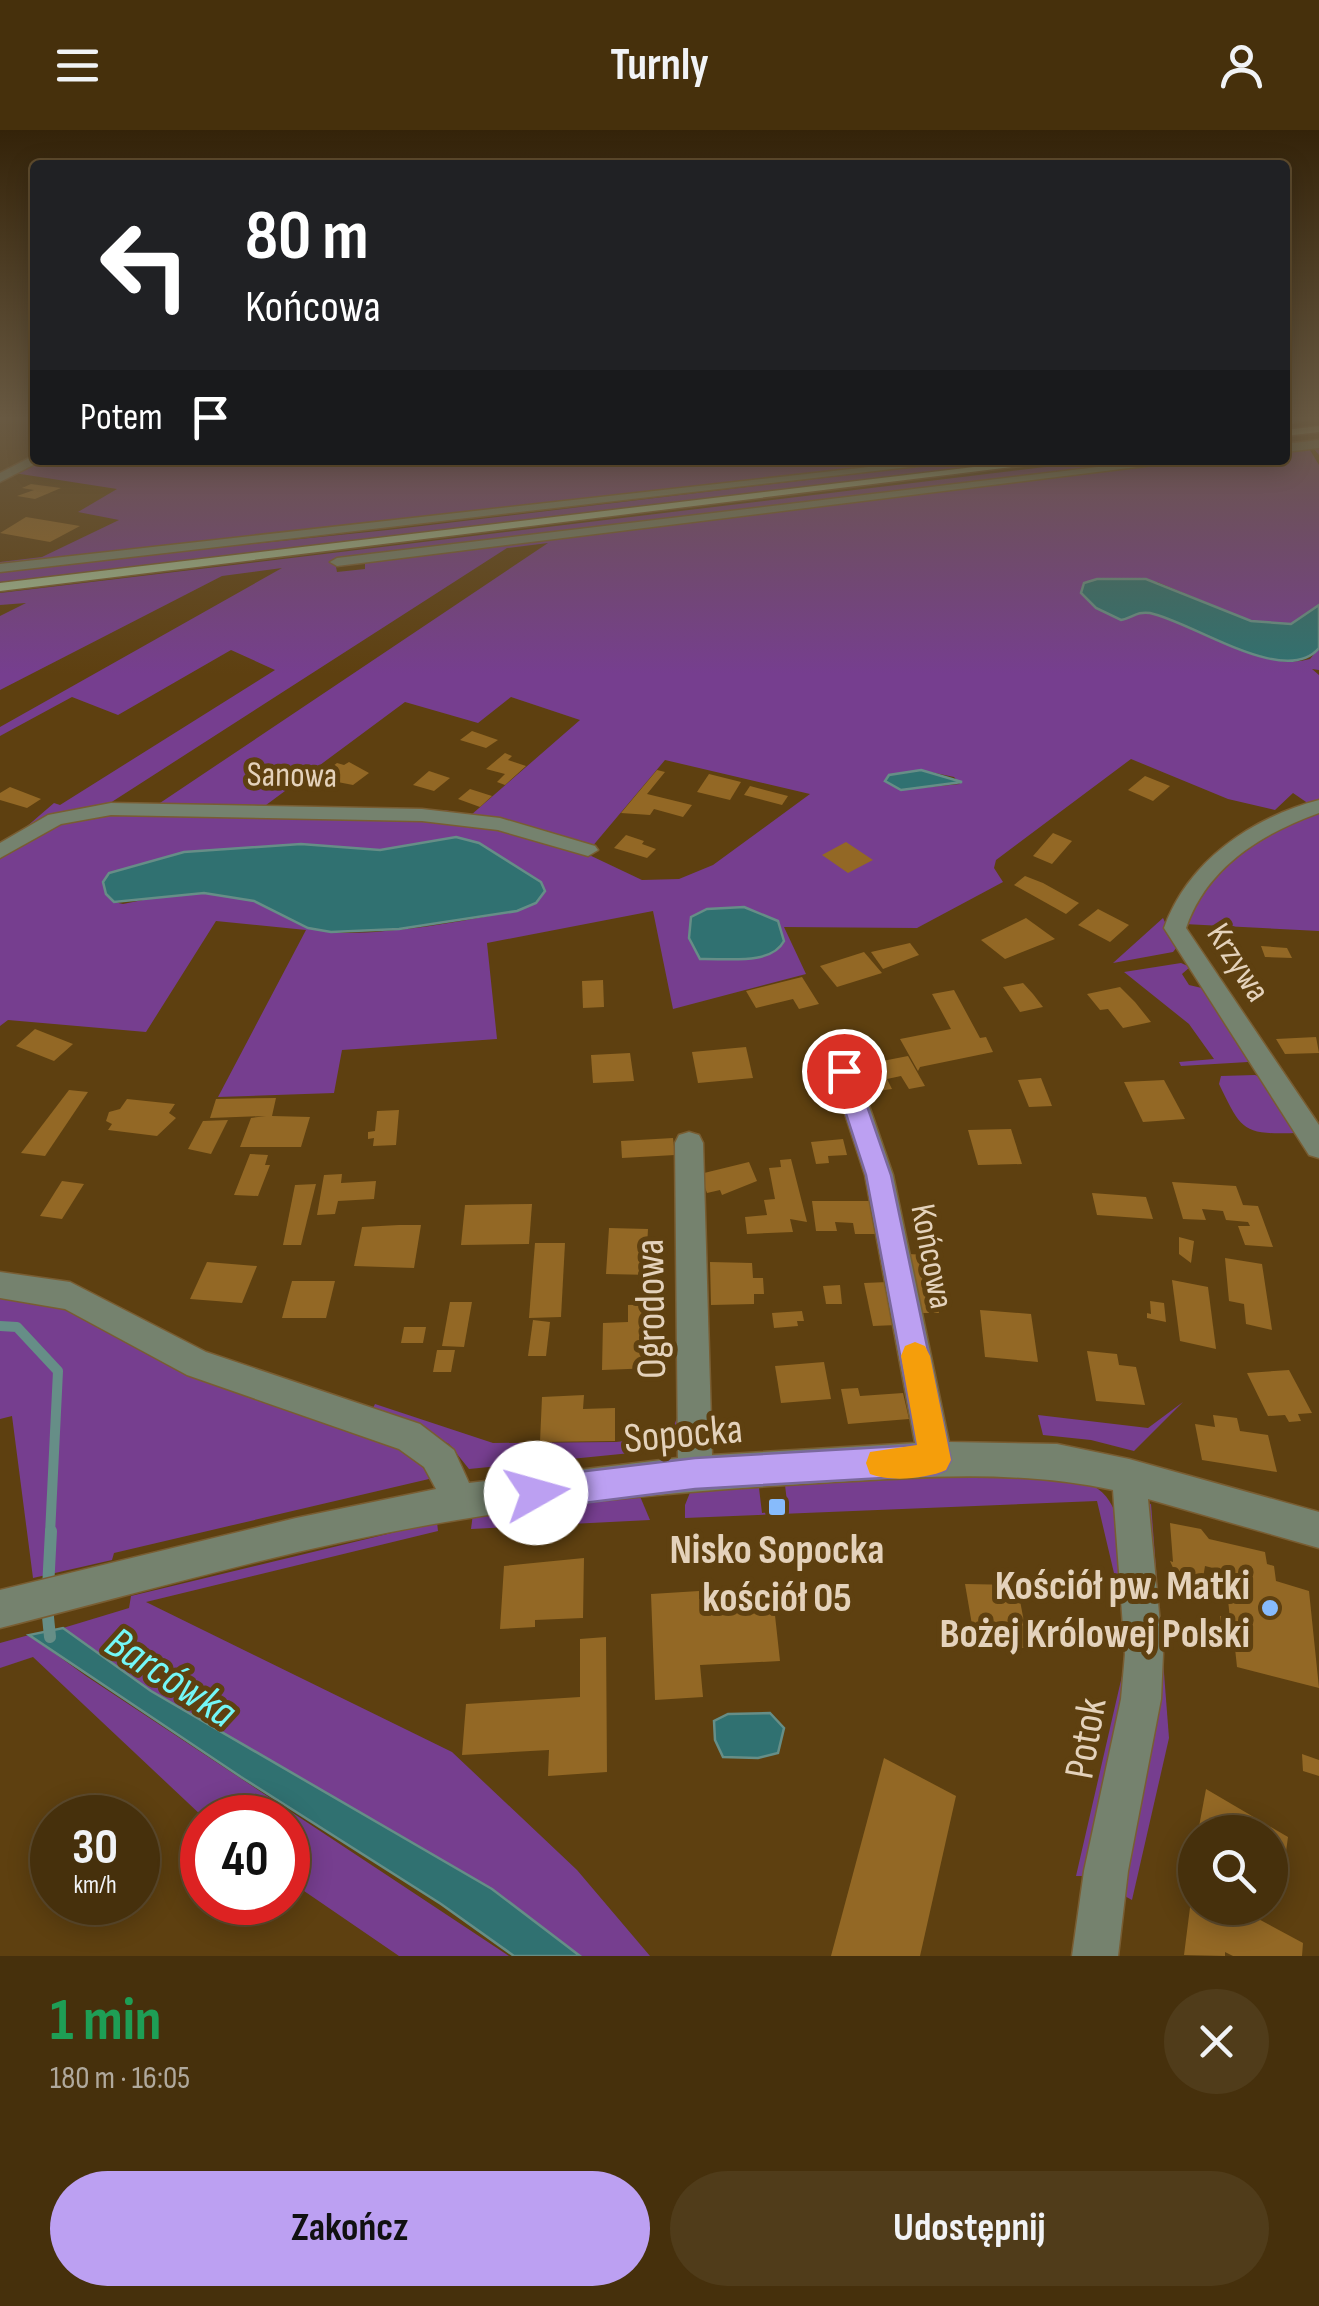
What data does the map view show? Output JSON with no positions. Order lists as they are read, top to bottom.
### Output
{
  "streets": {
    "street": [
      "Sanowa",
      "Krzywa",
      "Końcowa",
      "Ogrodowa",
      "Sopocka",
      "Potok"
    ]
  },
  "crossings": [
    ["Końcowa", "Sopocka"],
    ["Ogrodowa", "Sopocka"],
    ["Sopocka", "Potok"]
  ],
  "water": ["Barcówka"],
  "places": {
    "transit": ["Nisko Sopocka kościół 05"],
    "other": ["Kościół pw. Matki Bożej Królowej Polski"]
  },
  "page": {
    "header": "Turnly",
    "turn": ["80 m", "Końcowa"],
    "then": "Potem",
    "speed": "30 km/h",
    "limit": "40",
    "heading": ["1 min", "180 m · 16:05"],
    "buttons": ["Zakończ", "Udostępnij"]
  }
}
